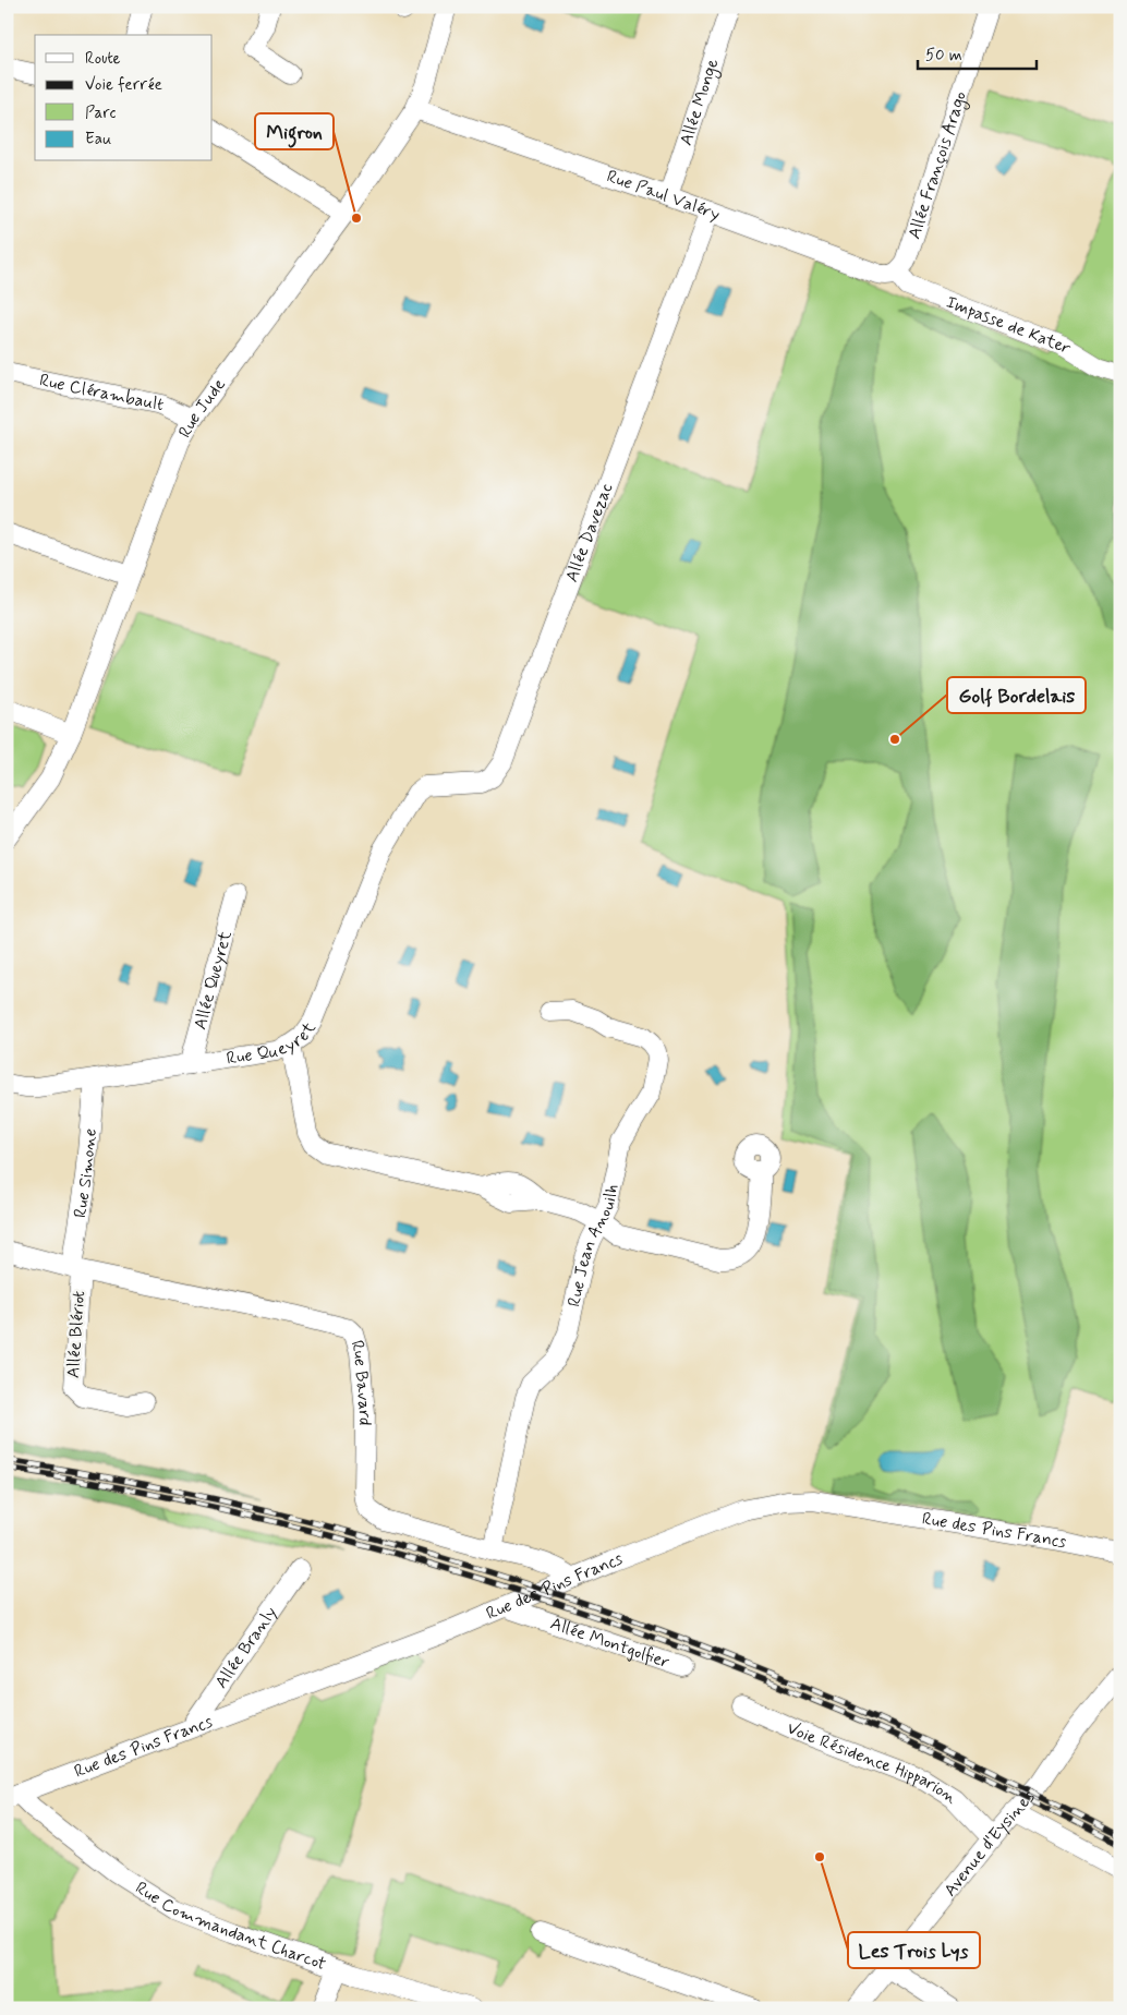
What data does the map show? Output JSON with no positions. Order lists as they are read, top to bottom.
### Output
{
  "streets": {
    "street": [
      "Allée Monge",
      "Allée François Arago",
      "Rue Paul Valéry",
      "Impasse de Kater",
      "Rue Clérambault",
      "Rue Jude",
      "Allée Davezac",
      "Allée Queyret",
      "Rue Queyret",
      "Rue Simone",
      "Rue Jean Anouilh",
      "Allée Blériot",
      "Rue Bavard",
      "Rue des Pins Francs",
      "Allée Montgolfier",
      "Allée Branly",
      "Voie Résidence Hipparion",
      "Avenue d'Eysines",
      "Rue Commandant Charcot"
    ]
  },
  "crossings": [
    ["Allée Monge", "Rue Paul Valéry"],
    ["Allée François Arago", "Rue Paul Valéry"],
    ["Allée François Arago", "Impasse de Kater"],
    ["Rue Paul Valéry", "Impasse de Kater"],
    ["Rue Paul Valéry", "Rue Jude"],
    ["Rue Paul Valéry", "Allée Davezac"],
    ["Rue Clérambault", "Rue Jude"],
    ["Allée Davezac", "Rue Queyret"],
    ["Allée Queyret", "Rue Queyret"],
    ["Rue Queyret", "Rue Simone"],
    ["Rue Simone", "Allée Blériot"],
    ["Rue Simone", "Rue Bavard"],
    ["Rue Jean Anouilh", "Rue Bavard"],
    ["Allée Blériot", "Rue Bavard"],
    ["Rue Bavard", "Rue des Pins Francs"],
    ["Rue des Pins Francs", "Allée Montgolfier"],
    ["Rue des Pins Francs", "Allée Branly"],
    ["Rue des Pins Francs", "Rue Commandant Charcot"],
    ["Voie Résidence Hipparion", "Avenue d'Eysines"]
  ],
  "places": ["Migron", "Golf Bordelais", "Les Trois Lys"],
  "legend": [
    "Route",
    "Voie ferrée",
    "Parc",
    "Eau"
  ],
  "scale_bar": "50 m"
}
